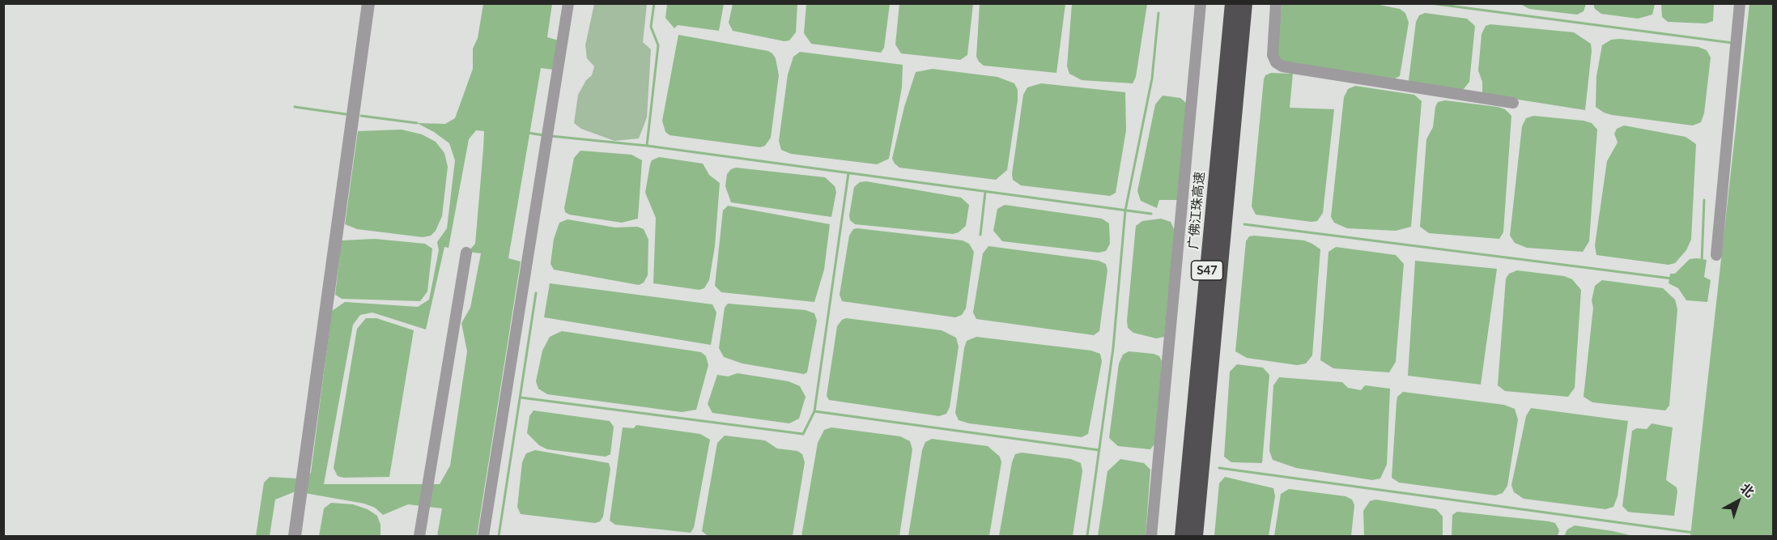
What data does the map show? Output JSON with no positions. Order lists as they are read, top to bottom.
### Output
{
  "streets": {
    "highway": ["广佛江珠高速", "S47"]
  },
  "north": "top right"
}
